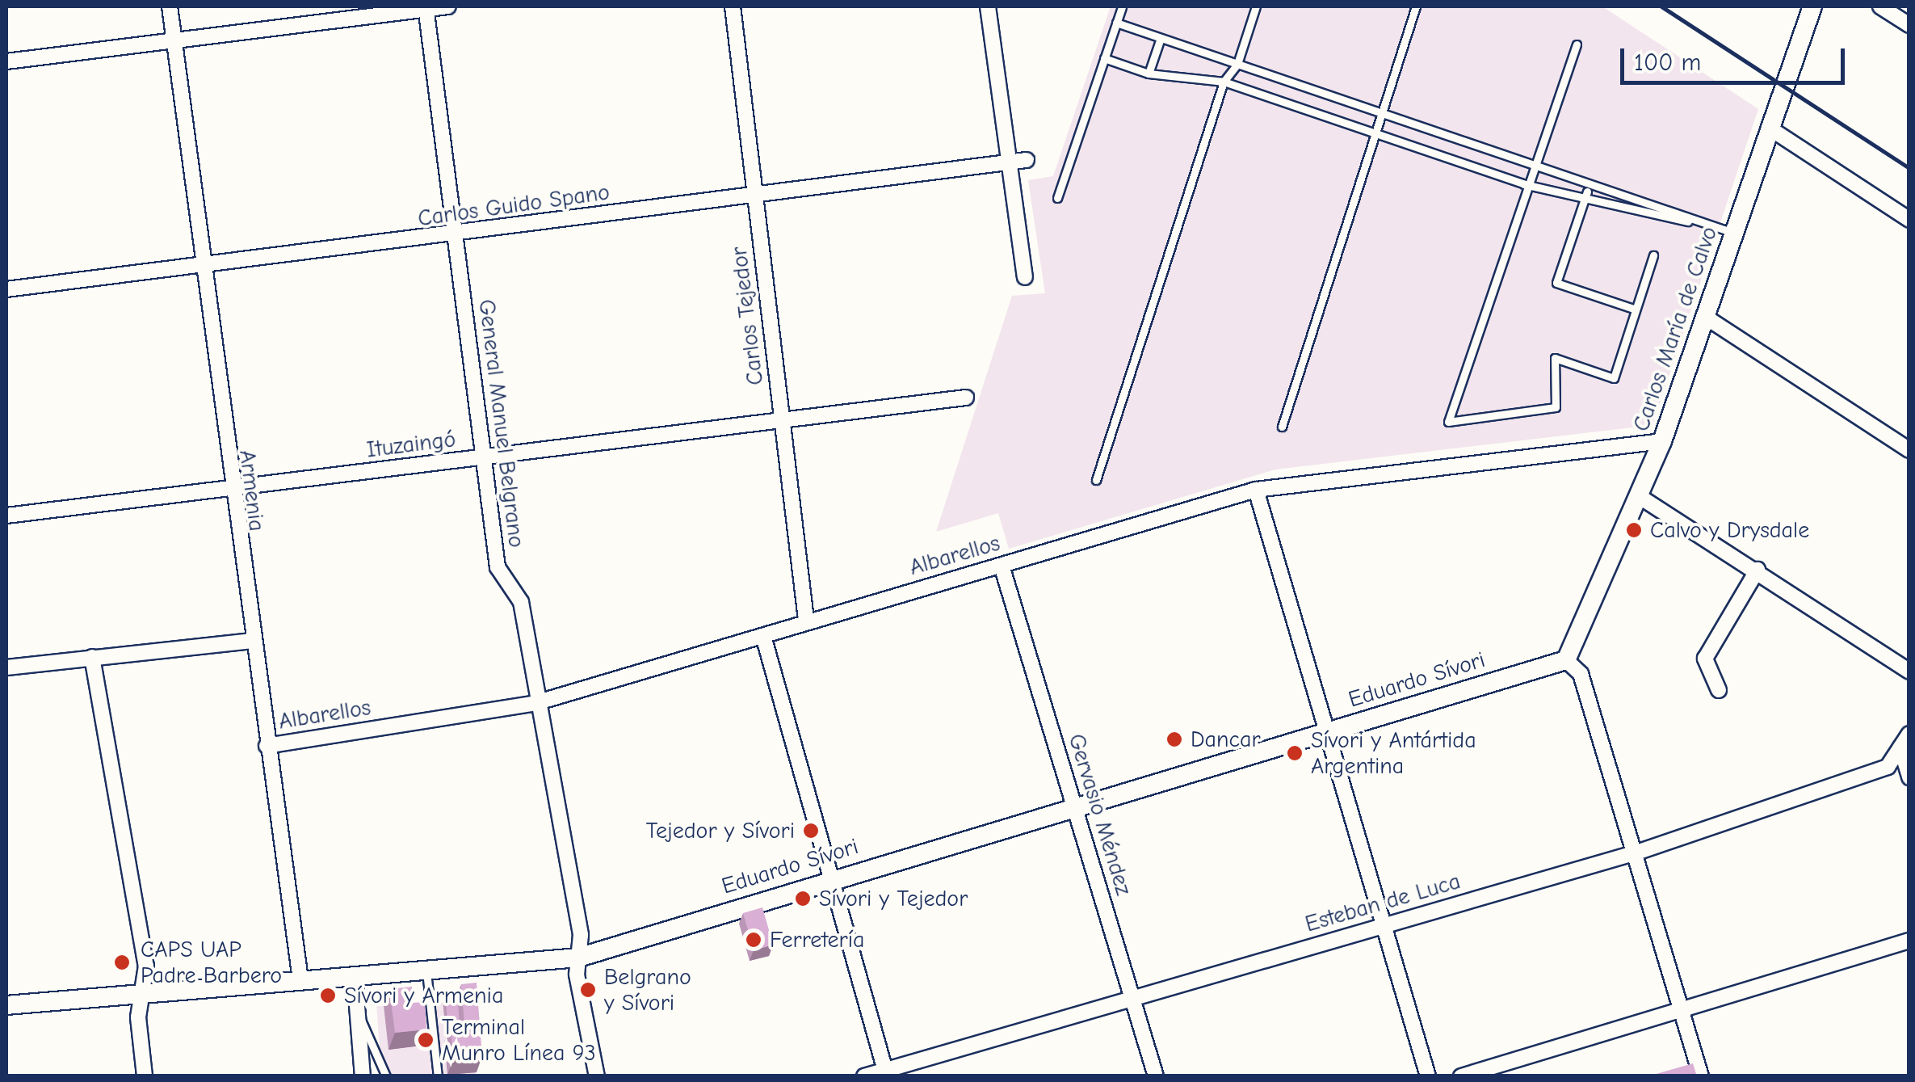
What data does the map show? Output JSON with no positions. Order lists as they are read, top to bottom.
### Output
{
  "streets": {
    "street": [
      "Carlos Guido Spano",
      "Carlos Tejedor",
      "Carlos María de Calvo",
      "General Manuel Belgrano",
      "Ituzaingó",
      "Armenia",
      "Albarellos",
      "Eduardo Sívori",
      "Gervasio Méndez",
      "Esteban de Luca"
    ]
  },
  "crossings": [
    ["Carlos Guido Spano", "Carlos Tejedor"],
    ["Carlos Guido Spano", "General Manuel Belgrano"],
    ["Carlos Guido Spano", "Armenia"],
    ["Carlos Tejedor", "Ituzaingó"],
    ["Carlos Tejedor", "Albarellos"],
    ["Carlos María de Calvo", "Albarellos"],
    ["Carlos María de Calvo", "Eduardo Sívori"],
    ["General Manuel Belgrano", "Ituzaingó"],
    ["General Manuel Belgrano", "Albarellos"],
    ["General Manuel Belgrano", "Eduardo Sívori"],
    ["Ituzaingó", "Armenia"],
    ["Armenia", "Albarellos"],
    ["Armenia", "Eduardo Sívori"],
    ["Albarellos", "Gervasio Méndez"],
    ["Eduardo Sívori", "Gervasio Méndez"],
    ["Gervasio Méndez", "Esteban de Luca"]
  ],
  "places": [
    "Calvo y Drysdale",
    "Dancar",
    "Sívori y Antártida Argentina",
    "Tejedor y Sívori",
    "Sívori y Tejedor",
    "Ferretería",
    "CAPS UAP Padre Barbero",
    "Belgrano y Sívori",
    "Sívori y Armenia",
    "Terminal Munro Línea 93"
  ],
  "scale_bar": "100 m"
}
